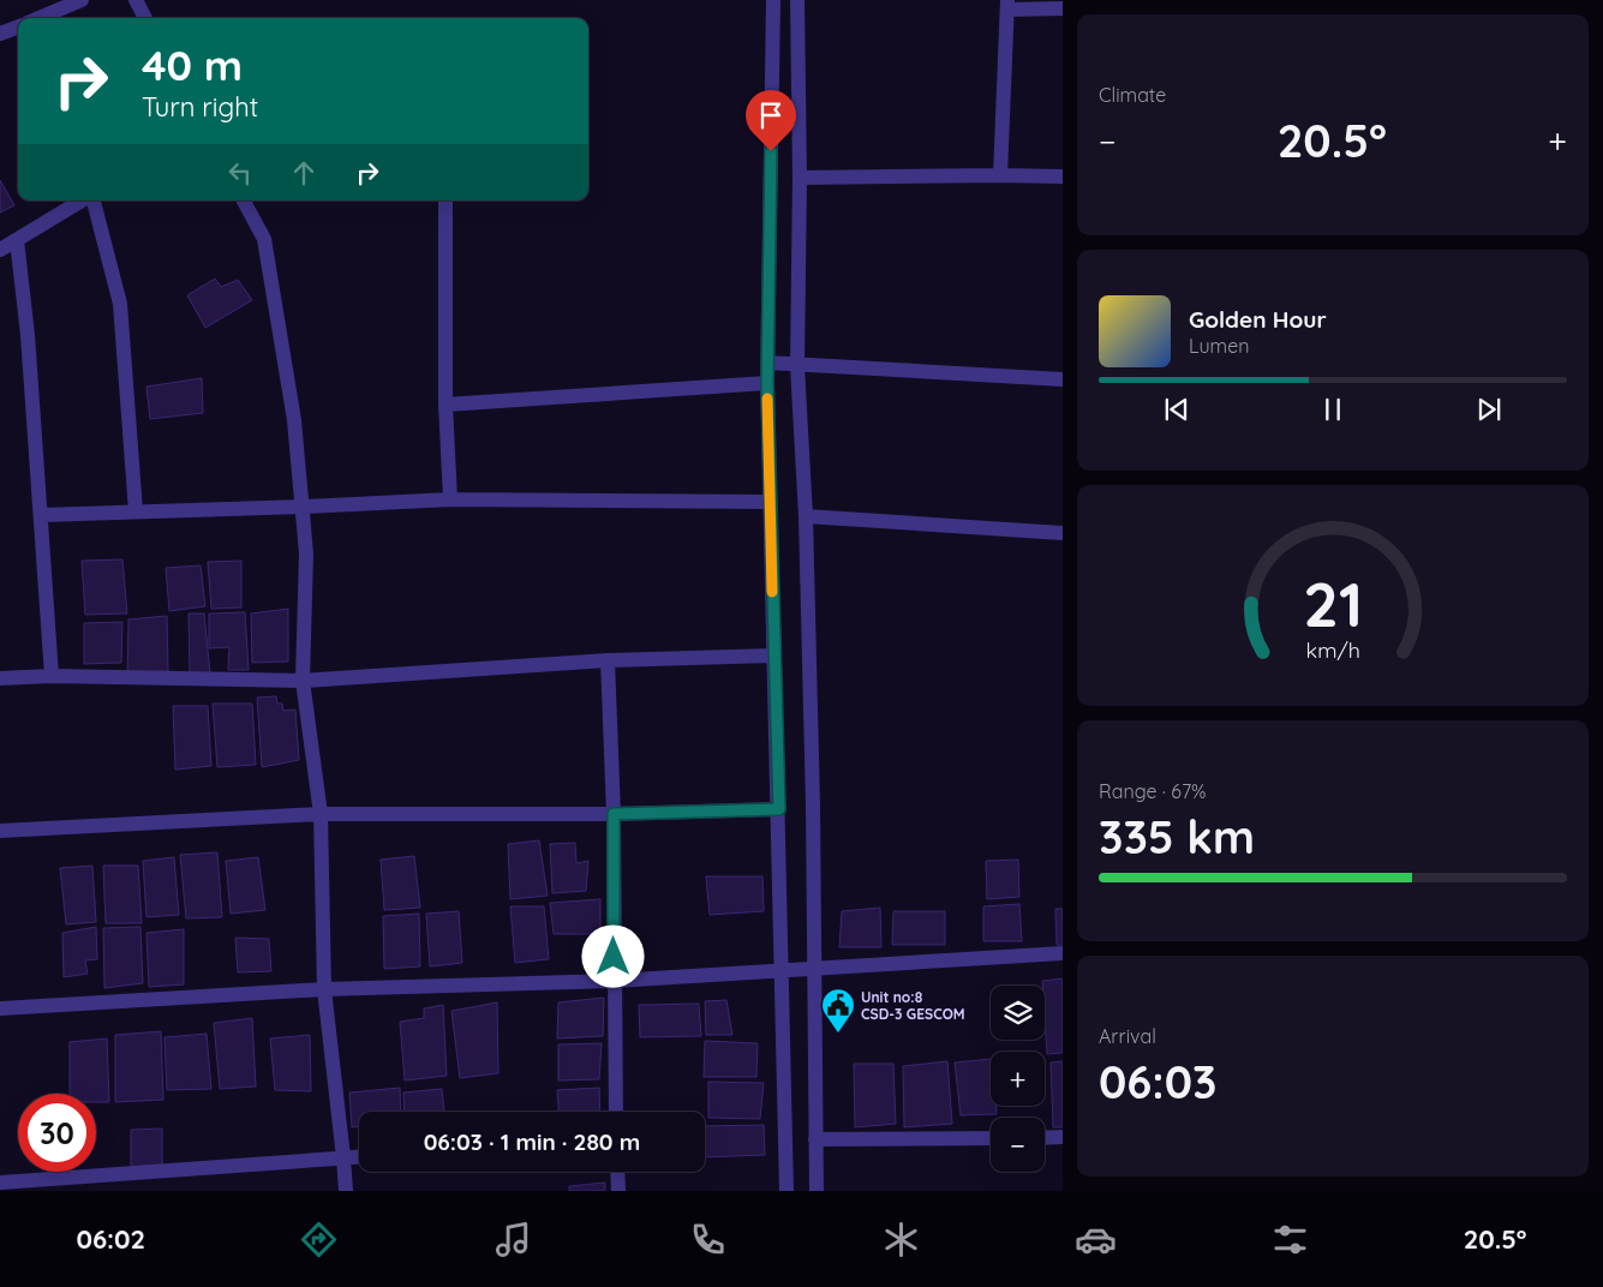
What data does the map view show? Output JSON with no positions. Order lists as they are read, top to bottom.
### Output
{
  "places": {
    "public building": ["Unit no:8 CSD-3 GESCOM"]
  },
  "page": {
    "tile": [
      "Climate",
      ["Range · 67%", "335 km"],
      ["Arrival", "06:03"]
    ],
    "turn": ["40 m", "Turn right"],
    "heat": ["−", "20.5°", "+"],
    "song": ["Golden Hour", "Lumen"],
    "map_buttons": ["+", "−"],
    "limit": "30",
    "trip": "06:03 · 1 min · 280 m",
    "tabs": ["06:02", "20.5°"],
    "gauge": ["21", "km/h"]
  }
}
